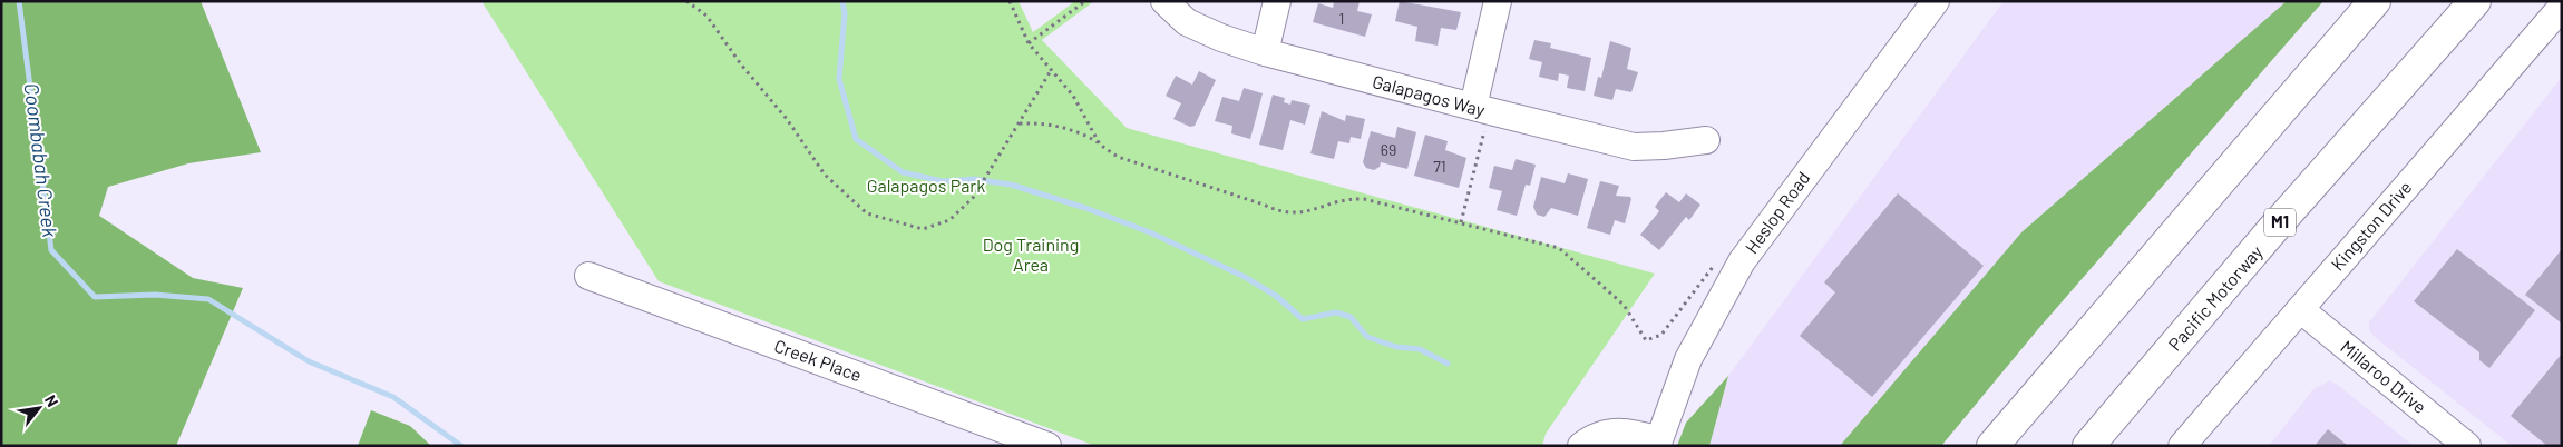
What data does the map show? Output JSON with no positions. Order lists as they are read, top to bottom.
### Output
{
  "streets": {
    "highway": ["M1", "Pacific Motorway"],
    "street": [
      "Galapagos Way",
      "Heslop Road",
      "Kingston Drive",
      "Creek Place",
      "Millaroo Drive"
    ]
  },
  "crossings": [
    ["Kingston Drive", "Millaroo Drive"]
  ],
  "water": ["Coombabah Creek"],
  "parks": ["Galapagos Park", "Dog Training Area"],
  "house_numbers": ["1", "69", "71"],
  "north": "top right"
}
